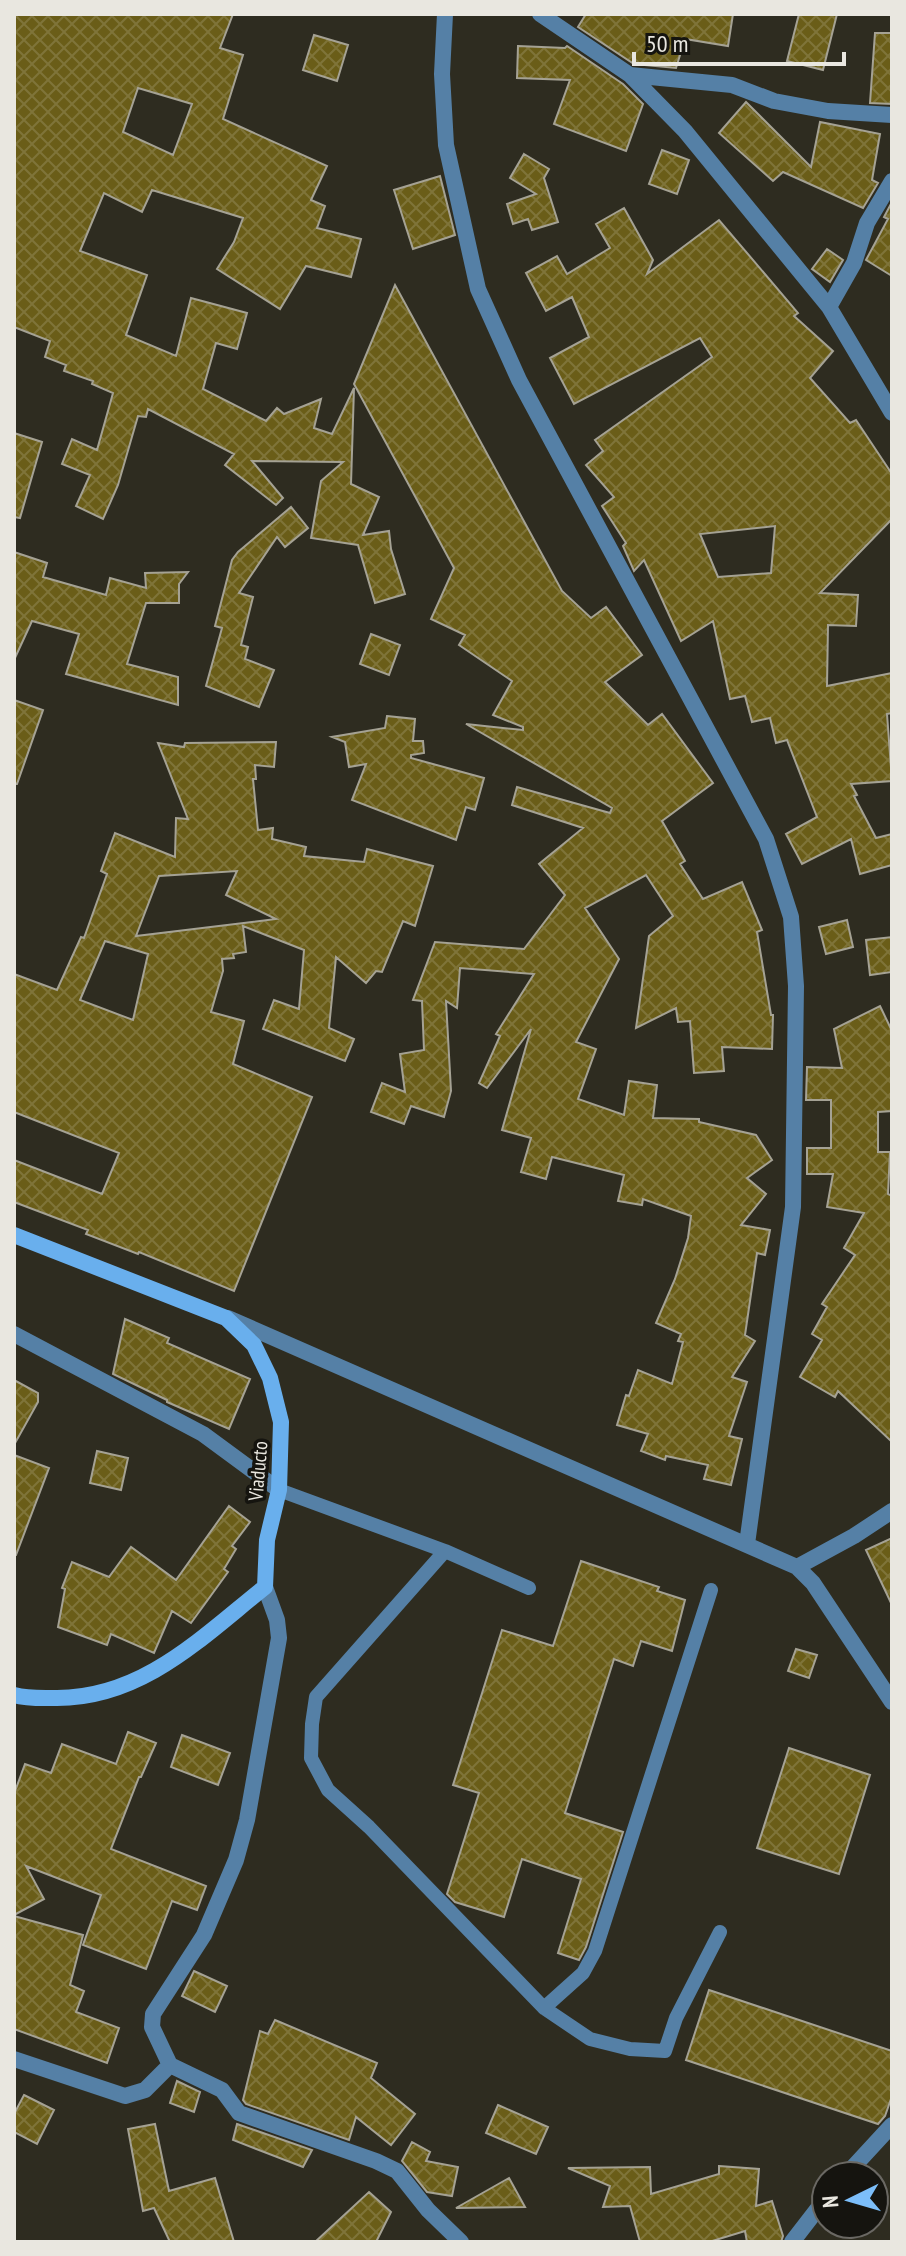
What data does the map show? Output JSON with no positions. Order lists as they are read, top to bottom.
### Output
{
  "streets": {
    "street": ["Viaducto"]
  },
  "scale_bar": "50 m",
  "north": "left"
}
